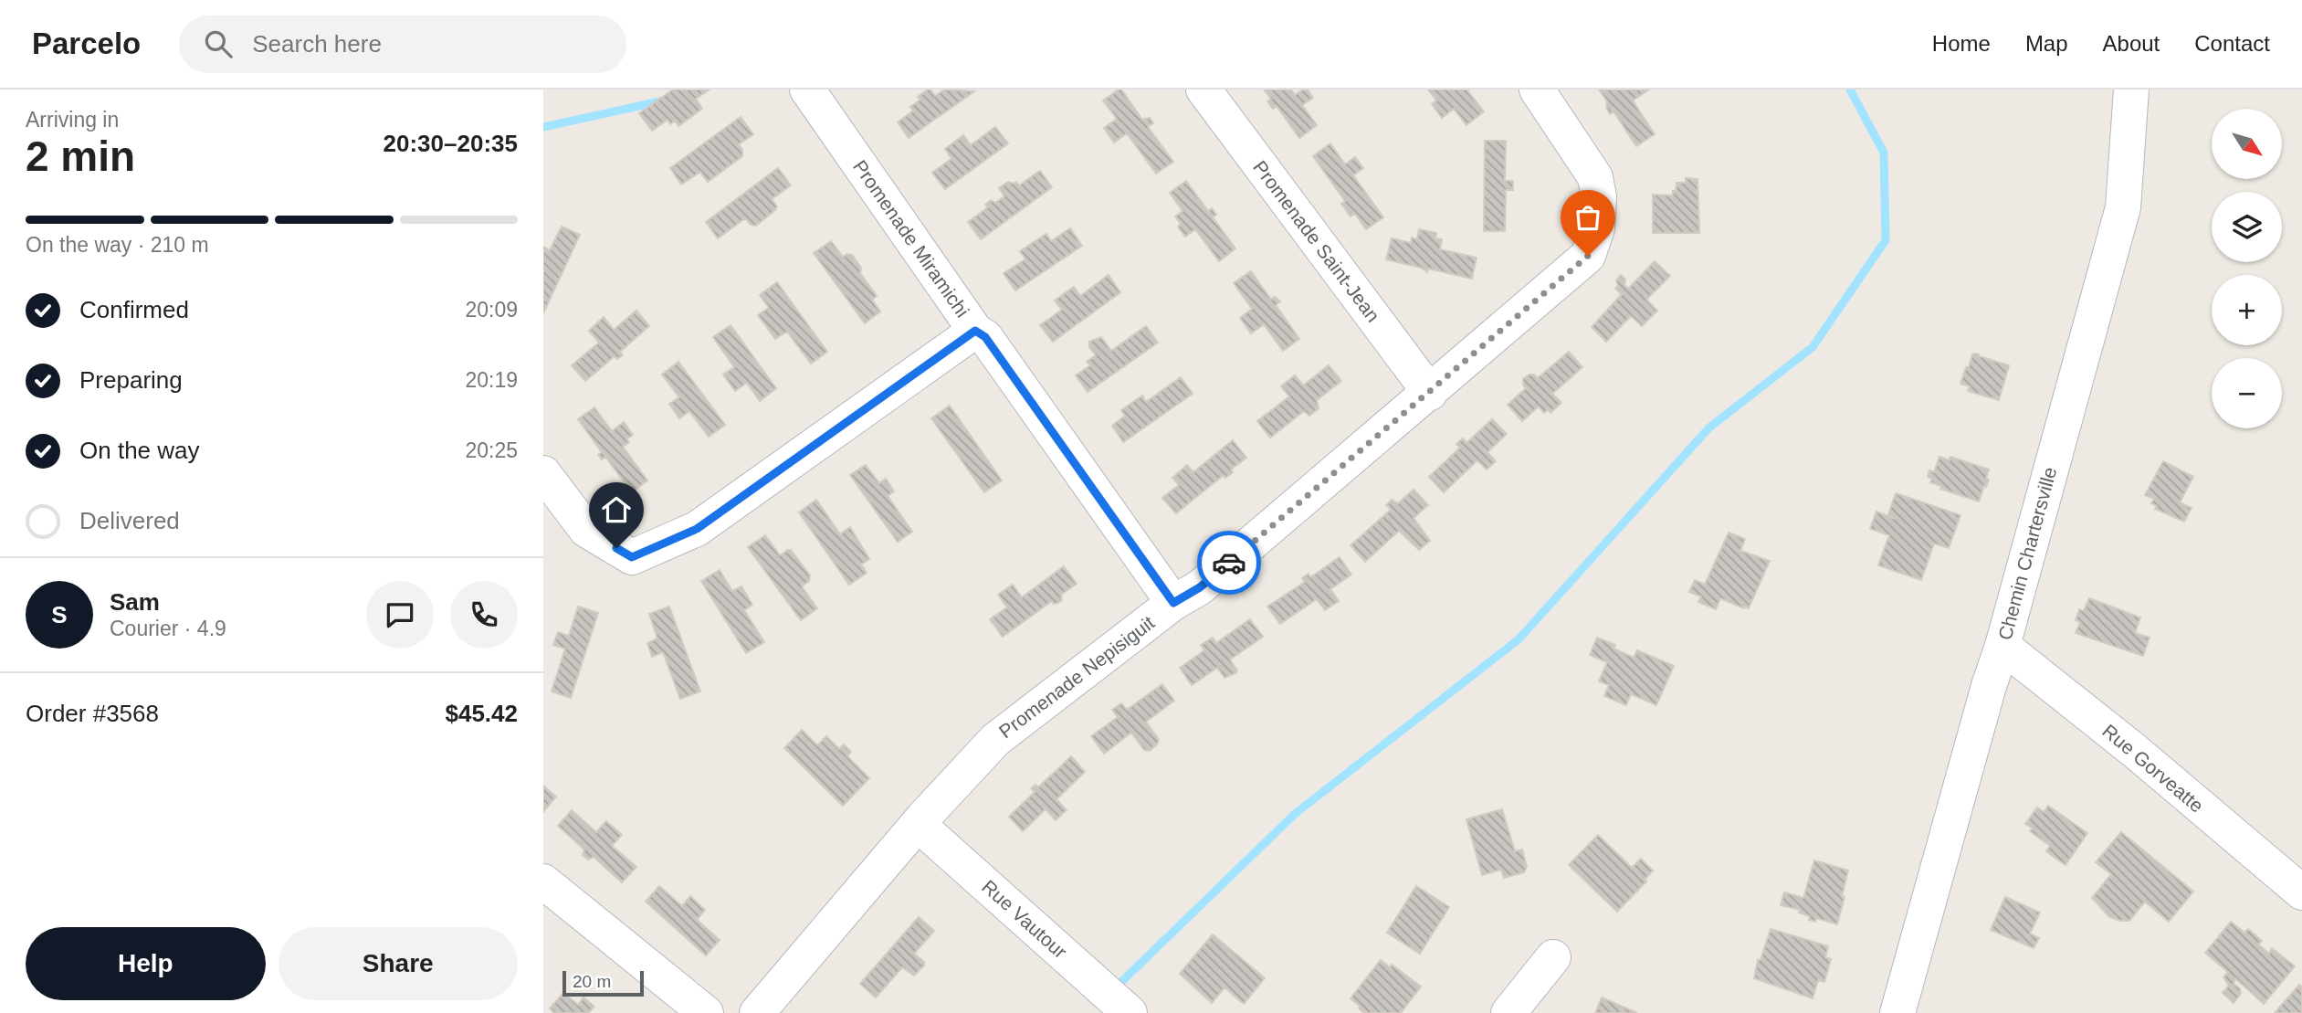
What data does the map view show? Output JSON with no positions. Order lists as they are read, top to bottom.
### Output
{
  "streets": {
    "street": [
      "Promenade Miramichi",
      "Promenade Saint-Jean",
      "Chemin Chartersville",
      "Promenade Nepisiguit",
      "Rue Gorveatte",
      "Rue Vautour"
    ]
  },
  "crossings": [
    ["Promenade Miramichi", "Promenade Nepisiguit"],
    ["Promenade Saint-Jean", "Promenade Nepisiguit"],
    ["Chemin Chartersville", "Rue Gorveatte"],
    ["Promenade Nepisiguit", "Rue Vautour"]
  ],
  "scale_bar": "20 m",
  "north": "bottom right",
  "page": {
    "header": "Parcelo",
    "search": "Search here",
    "nav": [
      "Home",
      "Map",
      "About",
      "Contact"
    ],
    "heading": ["2 min", "Arriving in", "20:30–20:35"],
    "panel": [
      "Sam",
      "Courier · 4.9",
      "Order #3568",
      "$45.42"
    ],
    "map_buttons": ["+", "−"],
    "bar": "On the way · 210 m",
    "list": [
      ["Confirmed", "20:09"],
      ["Preparing", "20:19"],
      ["On the way", "20:25"],
      "Delivered"
    ],
    "round": "S",
    "buttons": ["Help", "Share"],
    "scale": "20 m"
  }
}
